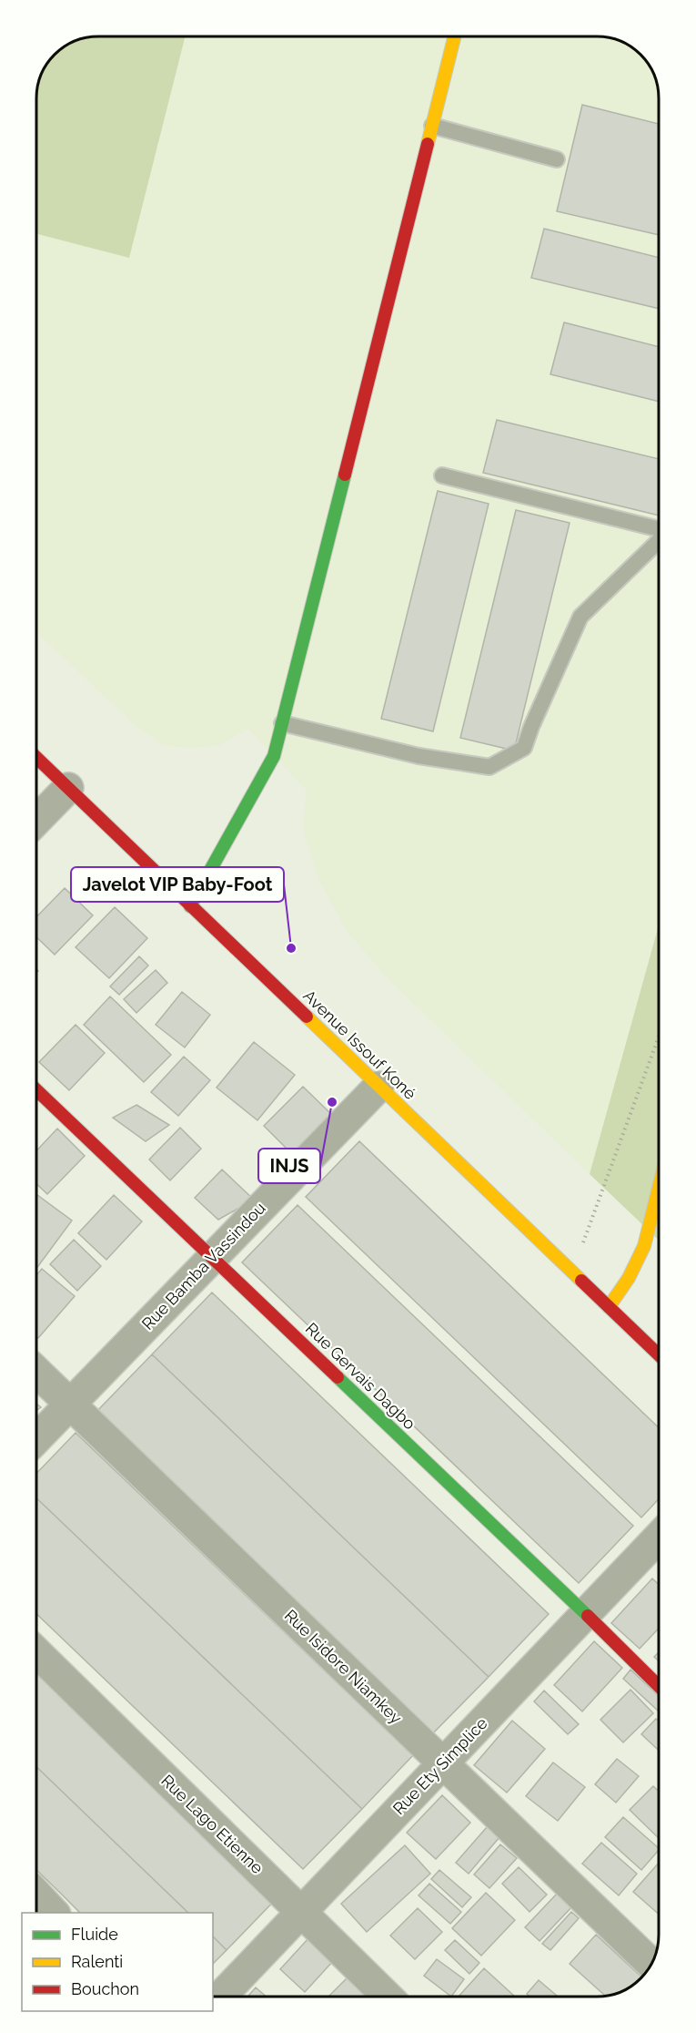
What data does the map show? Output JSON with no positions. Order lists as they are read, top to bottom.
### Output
{
  "streets": {
    "main road": ["Avenue Issouf Koné", "Rue Gervais Dagbo"],
    "street": [
      "Rue Bamba Vassindou",
      "Rue Isidore Niamkey",
      "Rue Ety Simplice",
      "Rue Lago Etienne"
    ]
  },
  "crossings": [
    ["Avenue Issouf Koné", "Rue Bamba Vassindou"],
    ["Rue Bamba Vassindou", "Rue Gervais Dagbo"],
    ["Rue Bamba Vassindou", "Rue Isidore Niamkey"],
    ["Rue Gervais Dagbo", "Rue Ety Simplice"],
    ["Rue Isidore Niamkey", "Rue Ety Simplice"],
    ["Rue Ety Simplice", "Rue Lago Etienne"]
  ],
  "places": ["Javelot VIP Baby-Foot", "INJS"],
  "legend": ["Fluide", "Ralenti", "Bouchon"]
}
